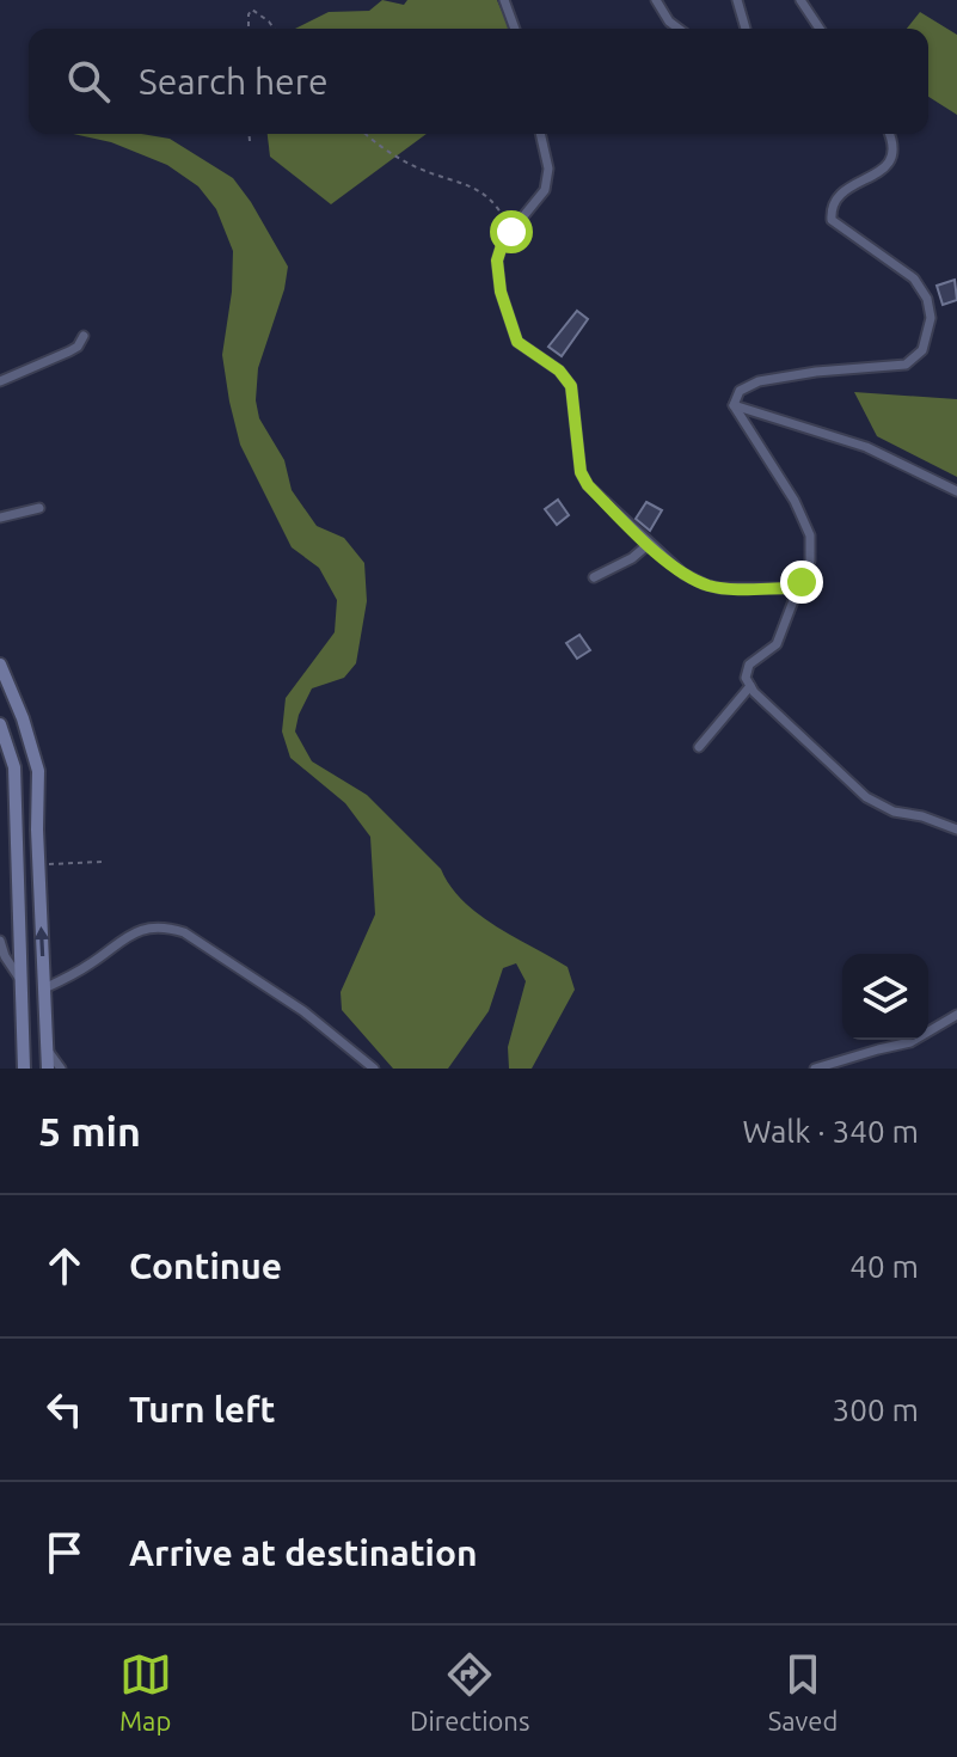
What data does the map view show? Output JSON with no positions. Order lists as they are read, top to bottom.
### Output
{
  "page": {
    "search": "Search here",
    "heading": ["5 min", "Walk · 340 m"],
    "list": [
      ["Continue", "40 m"],
      ["Turn left", "300 m"],
      "Arrive at destination"
    ],
    "nav": ["Map", "Directions", "Saved"]
  }
}
